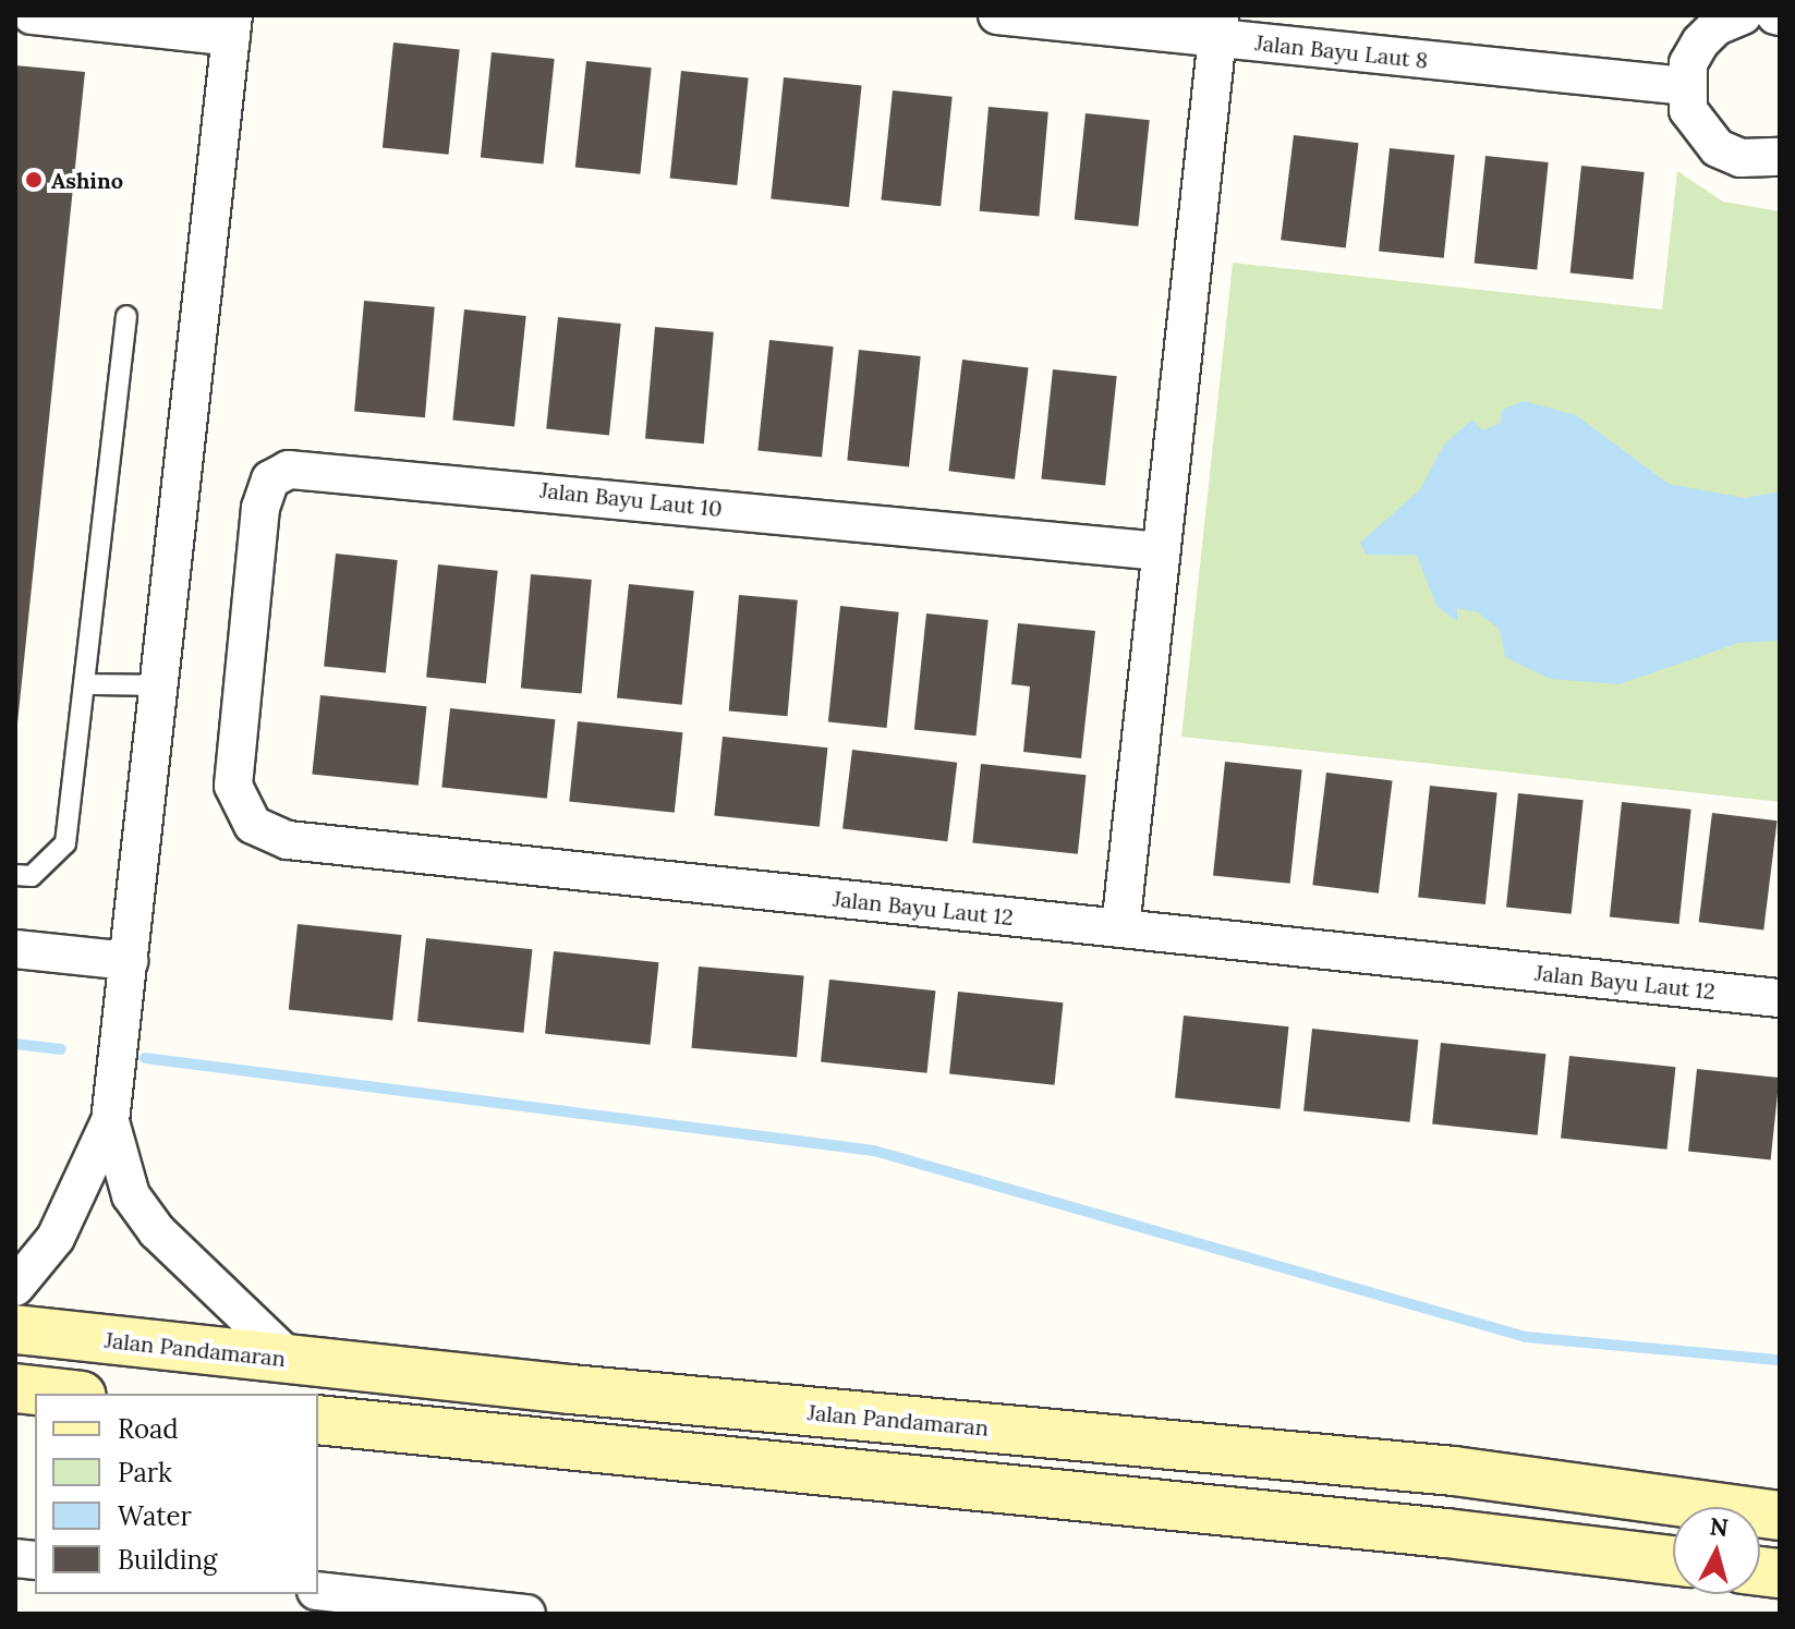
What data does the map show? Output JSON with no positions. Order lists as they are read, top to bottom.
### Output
{
  "streets": {
    "main road": ["Jalan Pandamaran"],
    "street": ["Jalan Bayu Laut 8", "Jalan Bayu Laut 10", "Jalan Bayu Laut 12"]
  },
  "crossings": [
    ["Jalan Bayu Laut 10", "Jalan Bayu Laut 12"]
  ],
  "places": ["Ashino"],
  "legend": [
    "Road",
    "Park",
    "Water",
    "Building"
  ],
  "north": "top"
}
